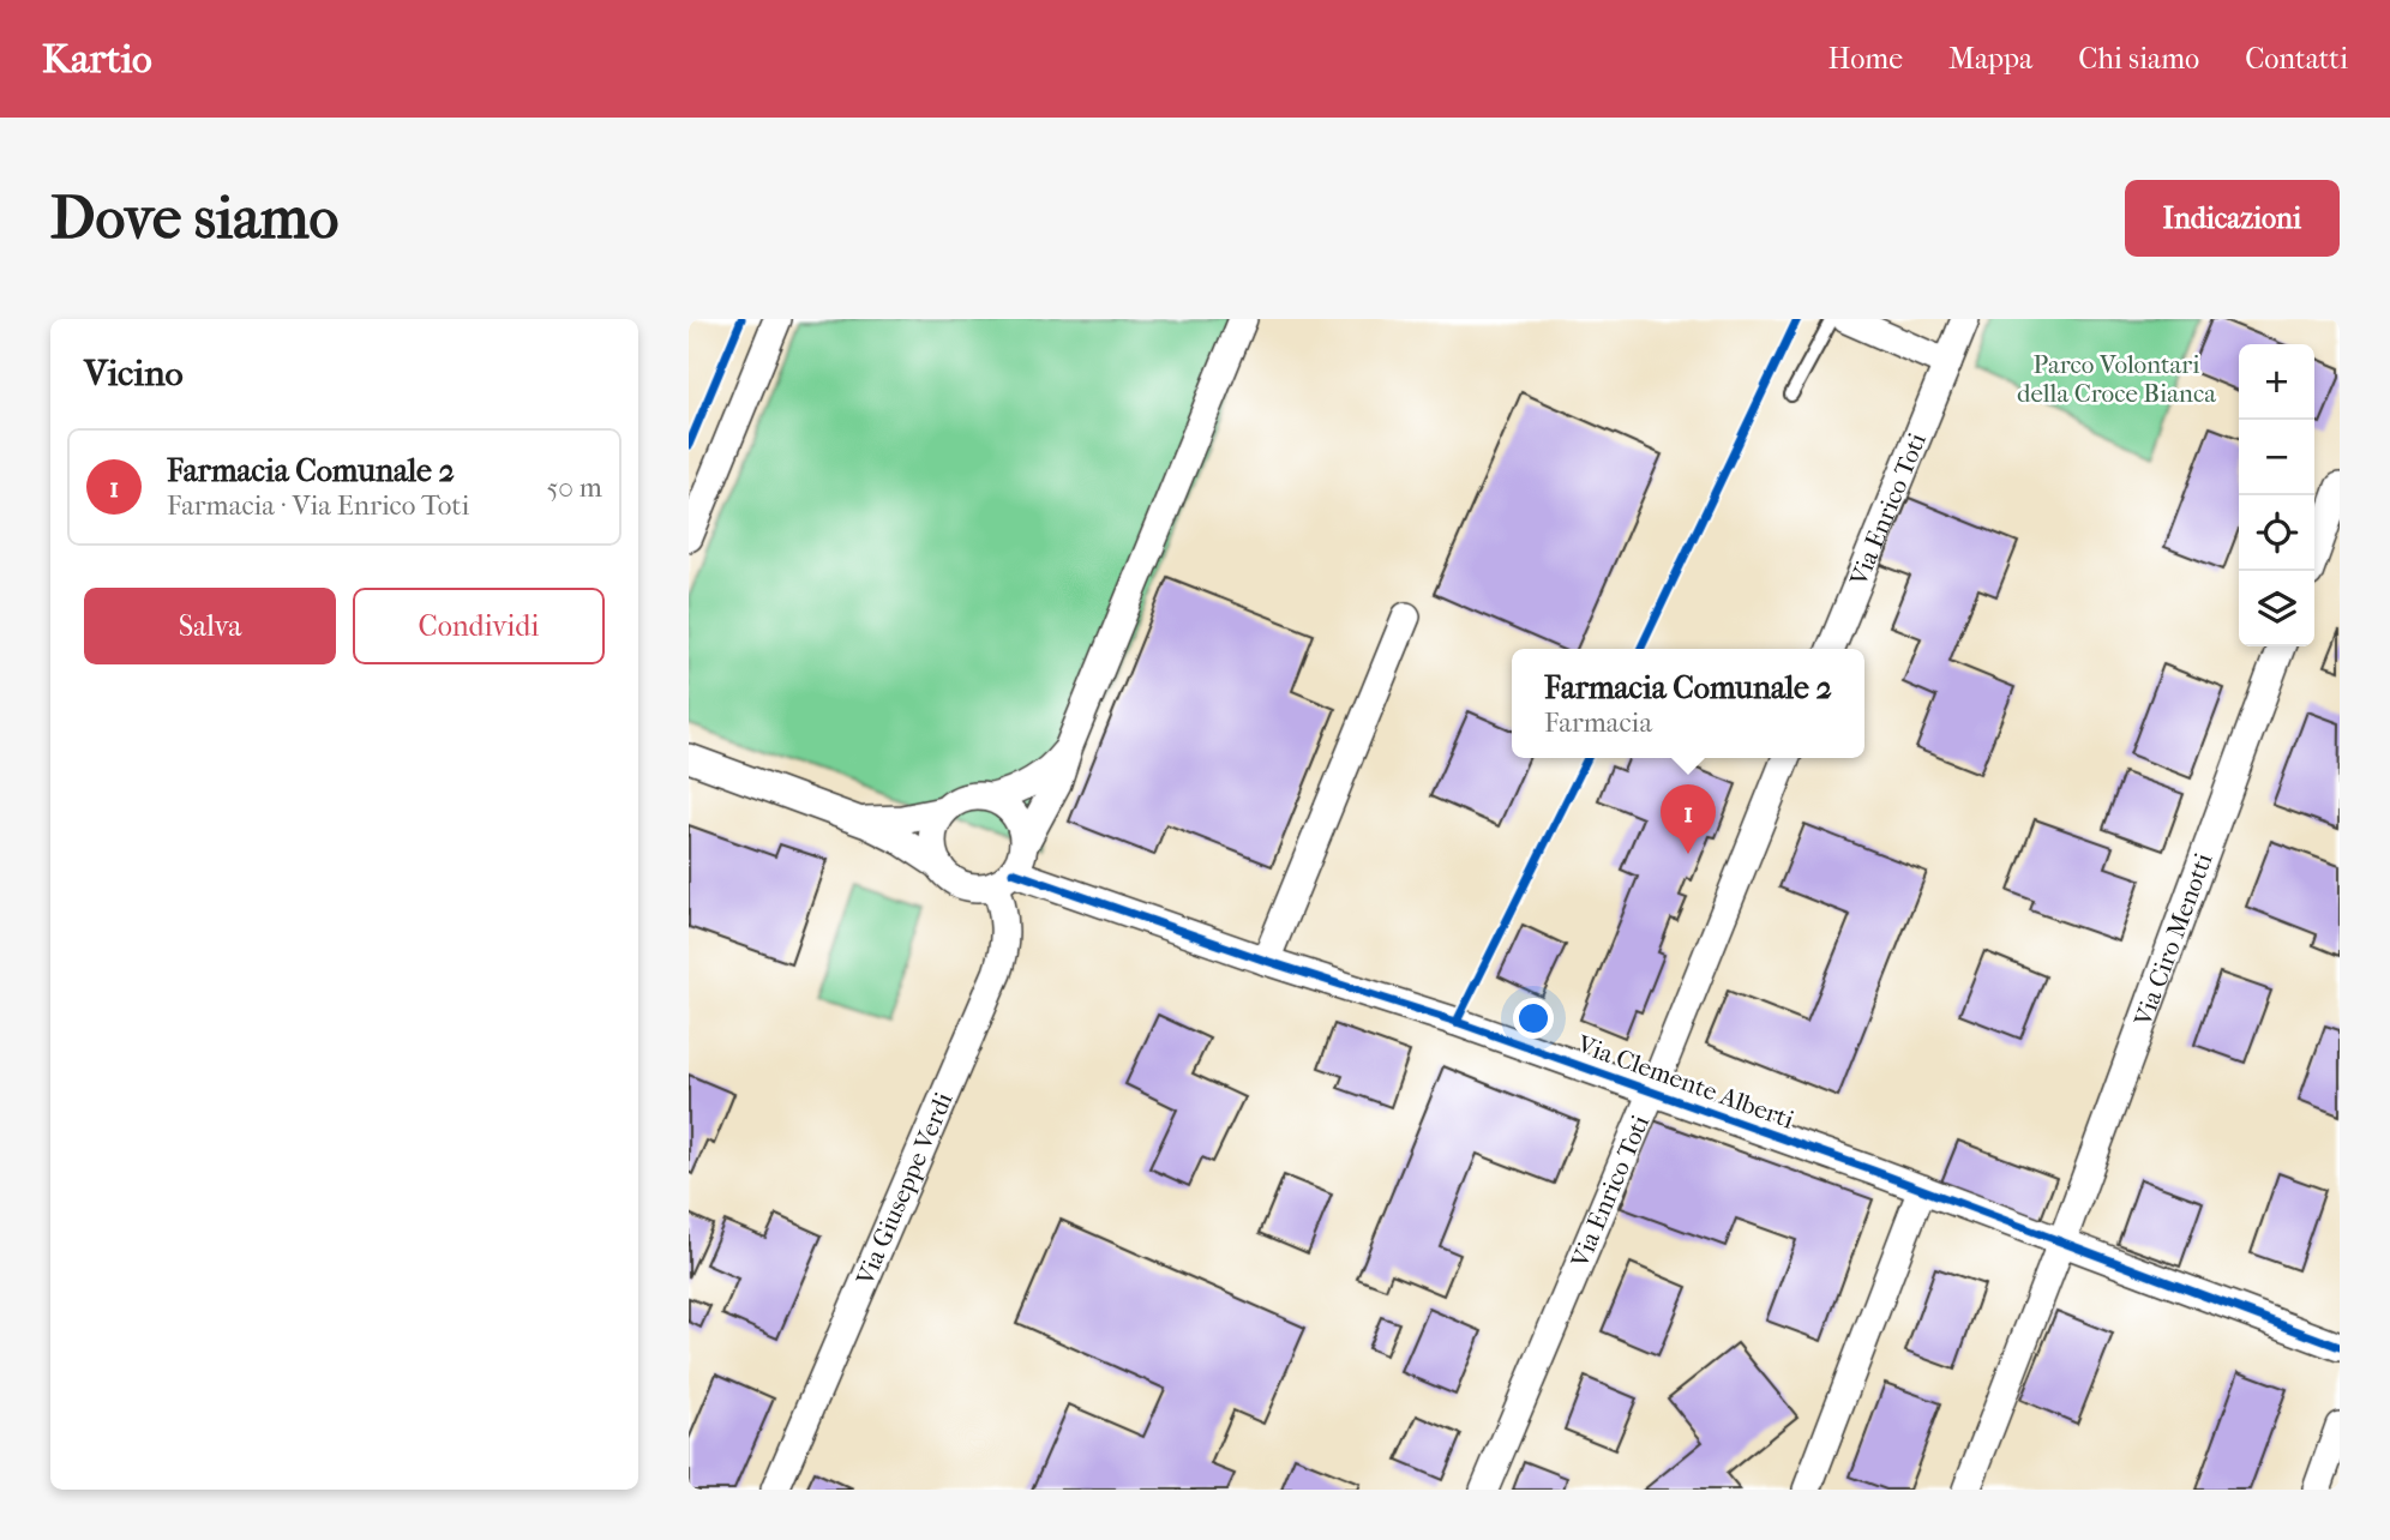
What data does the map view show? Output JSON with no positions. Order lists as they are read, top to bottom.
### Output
{
  "streets": {
    "street": [
      "Via Enrico Toti",
      "Via Ciro Menotti",
      "Via Clemente Alberti",
      "Via Giuseppe Verdi"
    ]
  },
  "crossings": [
    ["Via Enrico Toti", "Via Clemente Alberti"],
    ["Via Ciro Menotti", "Via Clemente Alberti"],
    ["Via Clemente Alberti", "Via Giuseppe Verdi"]
  ],
  "parks": ["Parco Volontari della Croce Bianca"],
  "page": {
    "header": "Kartio",
    "nav": [
      "Home",
      "Mappa",
      "Chi siamo",
      "Contatti"
    ],
    "buttons": [
      "Indicazioni",
      ["Salva", "Condividi"]
    ],
    "title": "Dove siamo",
    "heading": "Vicino",
    "map_buttons": ["+", "−"],
    "list": [
      {
        "mark": "1",
        "name": "Farmacia Comunale 2",
        "note": "Farmacia · Via Enrico Toti",
        "value": "50 m"
      }
    ],
    "popup": ["Farmacia Comunale 2", "Farmacia"],
    "pins": "1"
  }
}
